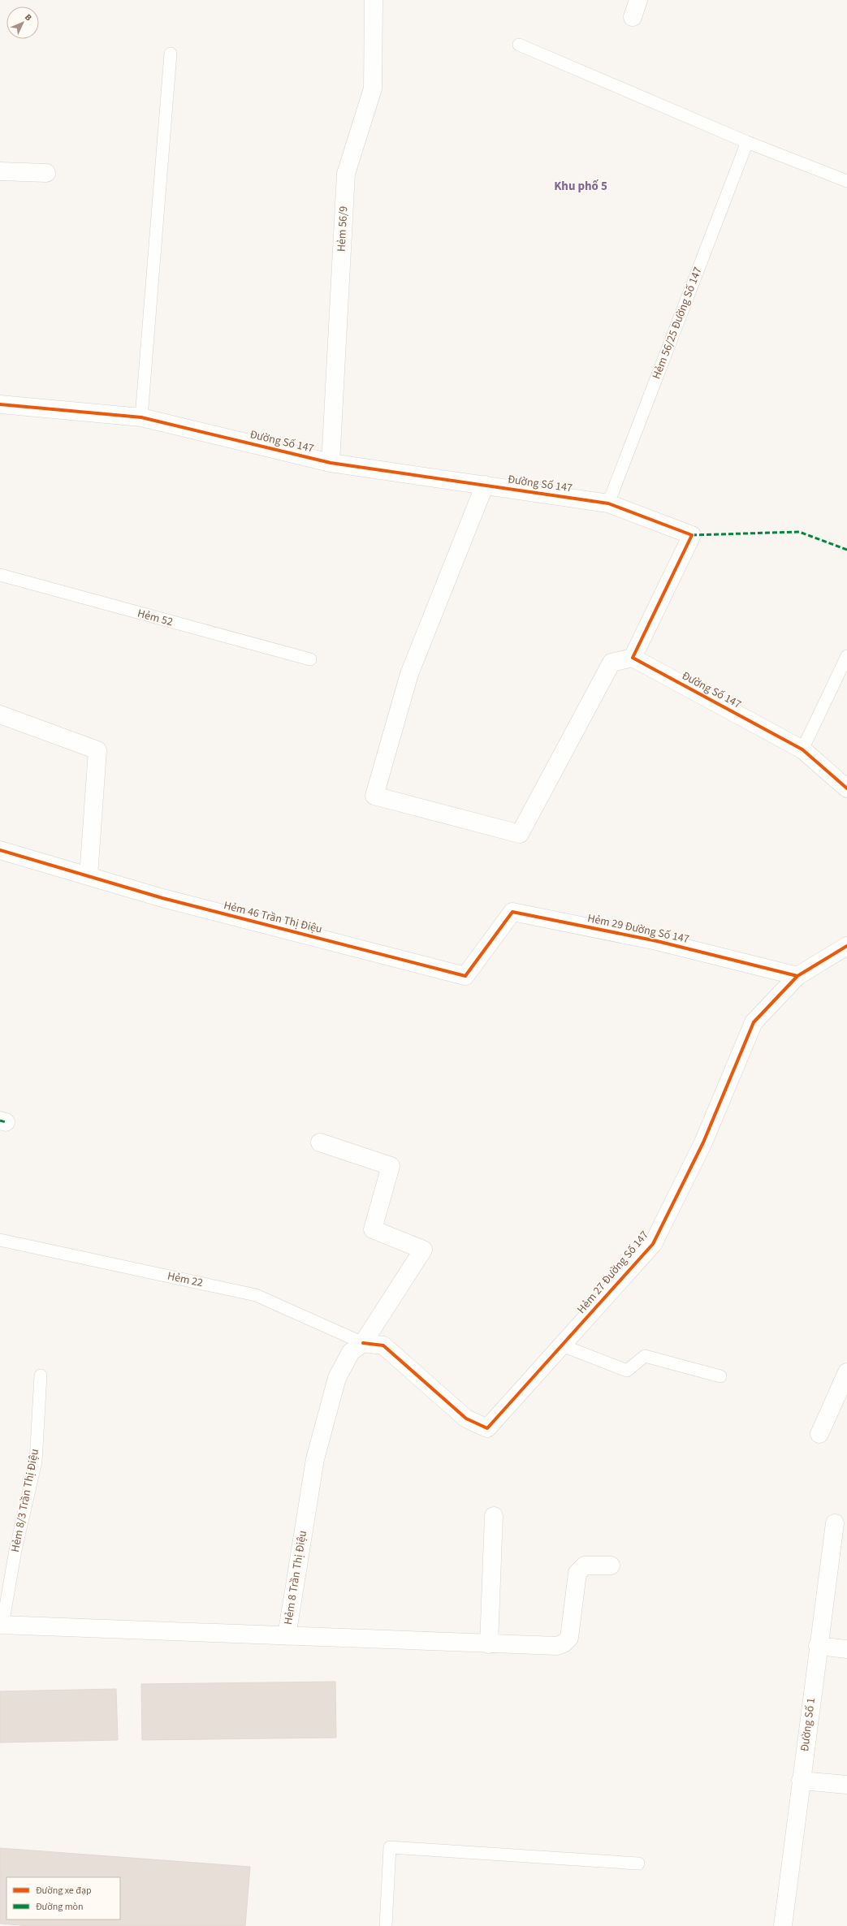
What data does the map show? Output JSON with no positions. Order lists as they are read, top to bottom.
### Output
{
  "streets": {
    "street": [
      "Hẻm 56/9",
      "Đường Số 147",
      "Hẻm 46 Trần Thị Điệu",
      "Hẻm 29 Đường Số 147",
      "Hẻm 27 Đường Số 147",
      "Hẻm 8 Trần Thị Điệu",
      "Đường Số 1"
    ],
    "lane": [
      "Hẻm 56/25 Đường Số 147",
      "Hẻm 52",
      "Hẻm 22",
      "Hẻm 8/3 Trần Thị Điệu"
    ]
  },
  "crossings": [
    ["Hẻm 56/9", "Đường Số 147"],
    ["Hẻm 56/25 Đường Số 147", "Đường Số 147"],
    ["Hẻm 46 Trần Thị Điệu", "Hẻm 29 Đường Số 147"],
    ["Hẻm 29 Đường Số 147", "Hẻm 27 Đường Số 147"],
    ["Hẻm 27 Đường Số 147", "Hẻm 22"],
    ["Hẻm 27 Đường Số 147", "Hẻm 8 Trần Thị Điệu"],
    ["Hẻm 22", "Hẻm 8 Trần Thị Điệu"],
    ["Hẻm 8/3 Trần Thị Điệu", "Hẻm 8 Trần Thị Điệu"]
  ],
  "districts": ["Khu phố 5"],
  "legend": ["Đường xe đạp", "Đường mòn"],
  "north": "top right"
}
